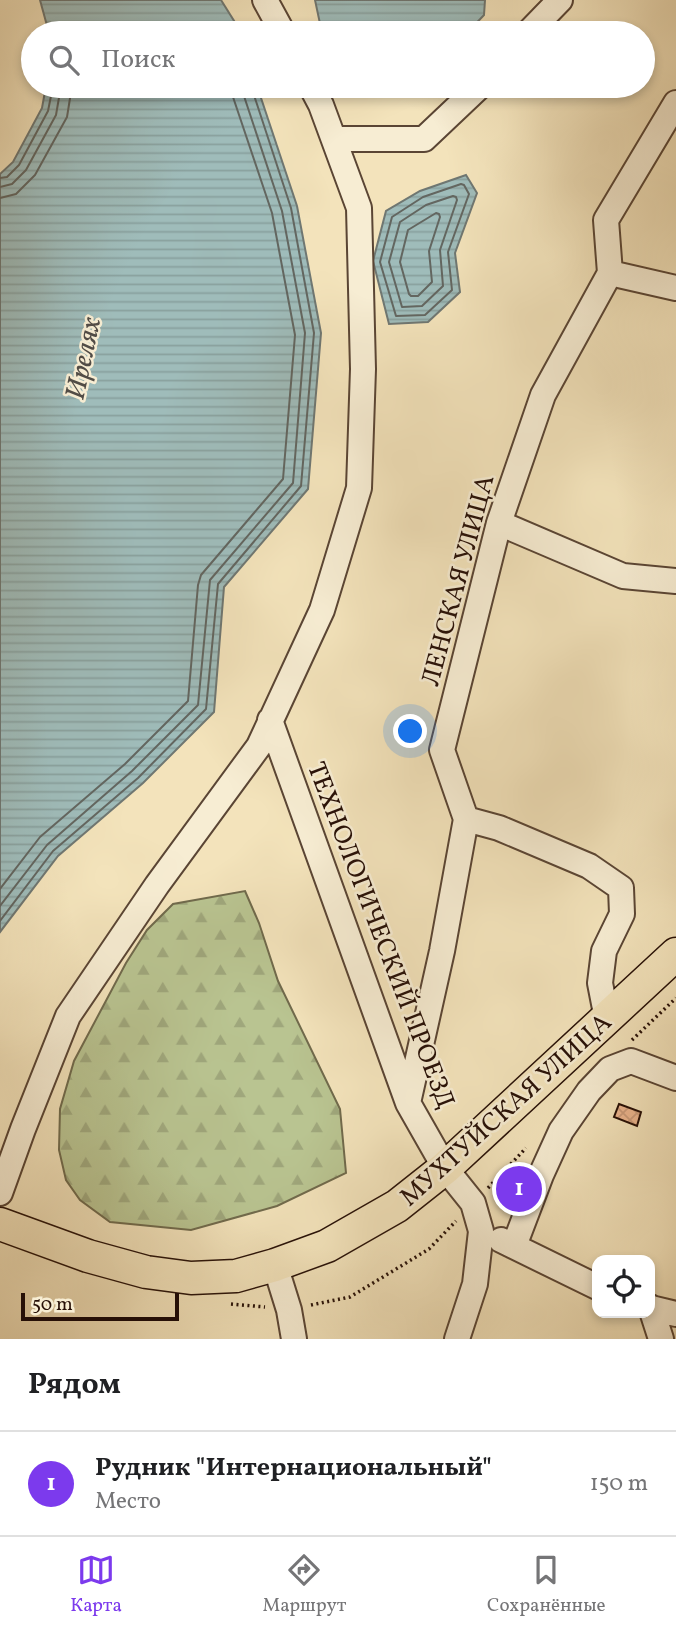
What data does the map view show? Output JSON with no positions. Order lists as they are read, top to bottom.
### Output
{
  "streets": {
    "main road": ["МУХТУЙСКАЯ УЛИЦА"],
    "street": ["ЛЕНСКАЯ УЛИЦА", "ТЕХНОЛОГИЧЕСКИЙ ПРОЕЗД"]
  },
  "crossings": [
    ["ЛЕНСКАЯ УЛИЦА", "ТЕХНОЛОГИЧЕСКИЙ ПРОЕЗД"],
    ["ТЕХНОЛОГИЧЕСКИЙ ПРОЕЗД", "МУХТУЙСКАЯ УЛИЦА"]
  ],
  "water": ["Ирелях"],
  "scale_bar": "50 m",
  "page": {
    "search": "Поиск",
    "pins": "1",
    "scale": "50 m",
    "heading": "Рядом",
    "list": [
      {
        "mark": "1",
        "name": "Рудник \"Интернациональный\"",
        "note": "Место",
        "value": "150 m"
      }
    ],
    "nav": ["Карта", "Маршрут", "Сохранённые"]
  }
}
